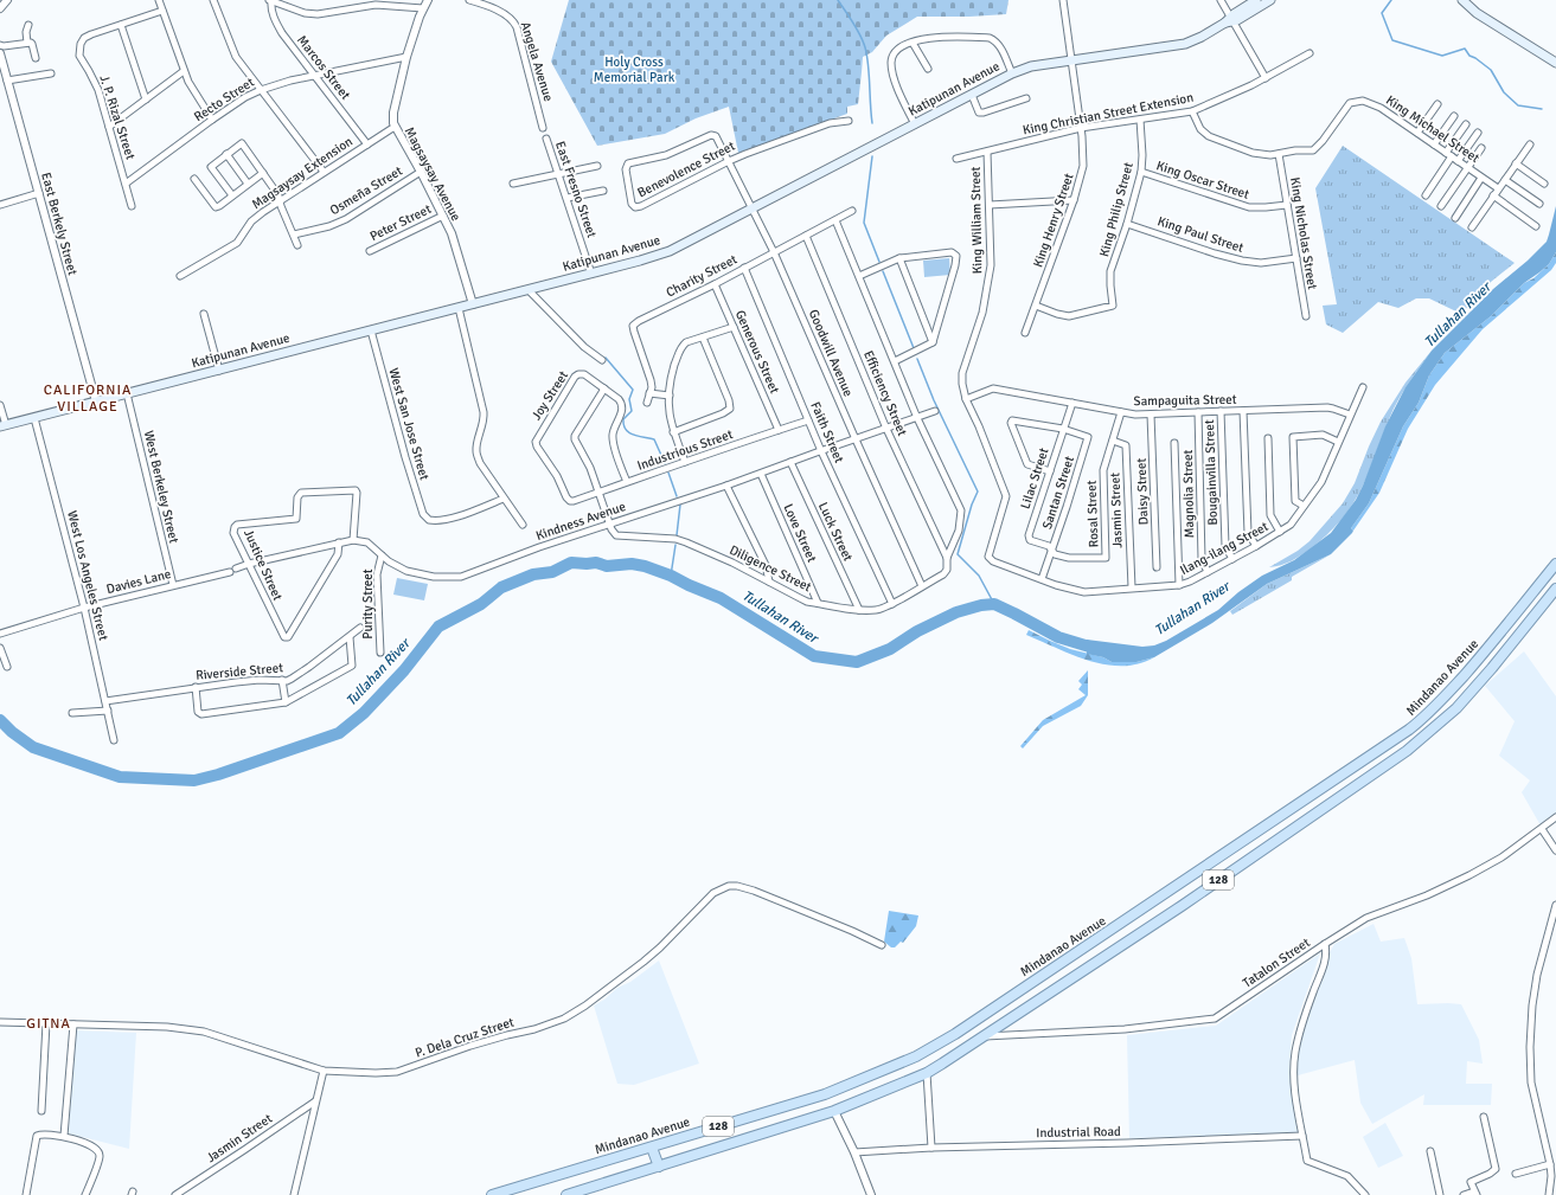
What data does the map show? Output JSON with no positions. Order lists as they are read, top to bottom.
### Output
{
  "streets": {
    "main road": ["Katipunan Avenue", "Mindanao Avenue", "128"],
    "street": [
      "Angela Avenue",
      "Marcos Street",
      "Recto Street",
      "King Christian Street Extension",
      "J. P. Rizal Street",
      "King Michael Street",
      "Benevolence Street",
      "Magsaysay Extension",
      "Magsaysay Avenue",
      "King Oscar Street",
      "East Fresno Street",
      "Osmeña Street",
      "King Philip Street",
      "King William Street",
      "King Henry Street",
      "Peter Street",
      "East Berkely Street",
      "King Nicholas Street",
      "King Paul Street",
      "Charity Street",
      "Generous Street",
      "Goodwill Avenue",
      "Efficiency Street",
      "Joy Street",
      "Sampaguita Street",
      "West San Jose Street",
      "Faith Street",
      "Industrious Street",
      "Bougainvilla Street",
      "Lilac Street",
      "West Berkeley Street",
      "Daisy Street",
      "Santan Street",
      "Magnolia Street",
      "Jasmin Street",
      "Rosal Street",
      "Kindness Avenue",
      "Luck Street",
      "Love Street",
      "Ilang-ilang Street",
      "Justice Street",
      "Diligence Street",
      "West Los Angeles Street",
      "Davies Lane",
      "Purity Street",
      "Riverside Street",
      "Tatalon Street",
      "P. Dela Cruz Street",
      "Industrial Road"
    ]
  },
  "crossings": [
    ["Marcos Street", "Recto Street"],
    ["Marcos Street", "Magsaysay Extension"],
    ["Katipunan Avenue", "Magsaysay Avenue"],
    ["Katipunan Avenue", "East Fresno Street"],
    ["Katipunan Avenue", "King Henry Street"],
    ["Katipunan Avenue", "East Berkely Street"],
    ["Katipunan Avenue", "Goodwill Avenue"],
    ["Katipunan Avenue", "West San Jose Street"],
    ["Katipunan Avenue", "West Berkeley Street"],
    ["Katipunan Avenue", "West Los Angeles Street"],
    ["Recto Street", "J. P. Rizal Street"],
    ["Recto Street", "Magsaysay Avenue"],
    ["King Christian Street Extension", "King Michael Street"],
    ["King Christian Street Extension", "King Philip Street"],
    ["King Christian Street Extension", "King William Street"],
    ["King Christian Street Extension", "King Henry Street"],
    ["King Michael Street", "King Nicholas Street"],
    ["Benevolence Street", "Goodwill Avenue"],
    ["Magsaysay Extension", "Magsaysay Avenue"],
    ["Magsaysay Avenue", "Osmeña Street"],
    ["Magsaysay Avenue", "Peter Street"],
    ["King Oscar Street", "King Philip Street"],
    ["King Oscar Street", "King Nicholas Street"],
    ["King Philip Street", "King Henry Street"],
    ["King Philip Street", "King Paul Street"],
    ["King William Street", "Sampaguita Street"],
    ["King William Street", "Ilang-ilang Street"],
    ["King Nicholas Street", "King Paul Street"],
    ["Charity Street", "Generous Street"],
    ["Charity Street", "Goodwill Avenue"],
    ["Charity Street", "Efficiency Street"],
    ["Charity Street", "Faith Street"],
    ["Charity Street", "Diligence Street"],
    ["Generous Street", "Industrious Street"],
    ["Goodwill Avenue", "Kindness Avenue"],
    ["Goodwill Avenue", "Diligence Street"],
    ["Efficiency Street", "Kindness Avenue"],
    ["Efficiency Street", "Diligence Street"],
    ["Joy Street", "Industrious Street"],
    ["Sampaguita Street", "Bougainvilla Street"],
    ["Sampaguita Street", "Lilac Street"],
    ["Sampaguita Street", "Daisy Street"],
    ["Sampaguita Street", "Magnolia Street"],
    ["Sampaguita Street", "Rosal Street"],
    ["Sampaguita Street", "Ilang-ilang Street"],
    ["Faith Street", "Industrious Street"],
    ["Faith Street", "Kindness Avenue"],
    ["Faith Street", "Diligence Street"],
    ["Bougainvilla Street", "Ilang-ilang Street"],
    ["Lilac Street", "Santan Street"],
    ["Lilac Street", "Rosal Street"],
    ["West Berkeley Street", "Davies Lane"],
    ["Santan Street", "Rosal Street"],
    ["Santan Street", "Ilang-ilang Street"],
    ["Magnolia Street", "Ilang-ilang Street"],
    ["Jasmin Street", "Rosal Street"],
    ["Jasmin Street", "Ilang-ilang Street"],
    ["Kindness Avenue", "Luck Street"],
    ["Kindness Avenue", "Love Street"],
    ["Kindness Avenue", "Justice Street"],
    ["Kindness Avenue", "Diligence Street"],
    ["Kindness Avenue", "Purity Street"],
    ["Luck Street", "Diligence Street"],
    ["Love Street", "Diligence Street"],
    ["West Los Angeles Street", "Davies Lane"],
    ["West Los Angeles Street", "Riverside Street"],
    ["128", "Tatalon Street"]
  ],
  "districts": ["CALIFORNIA VILLAGE", "GITNA"],
  "water": ["Tullahan River"],
  "parks": ["Holy Cross Memorial Park"]
}
